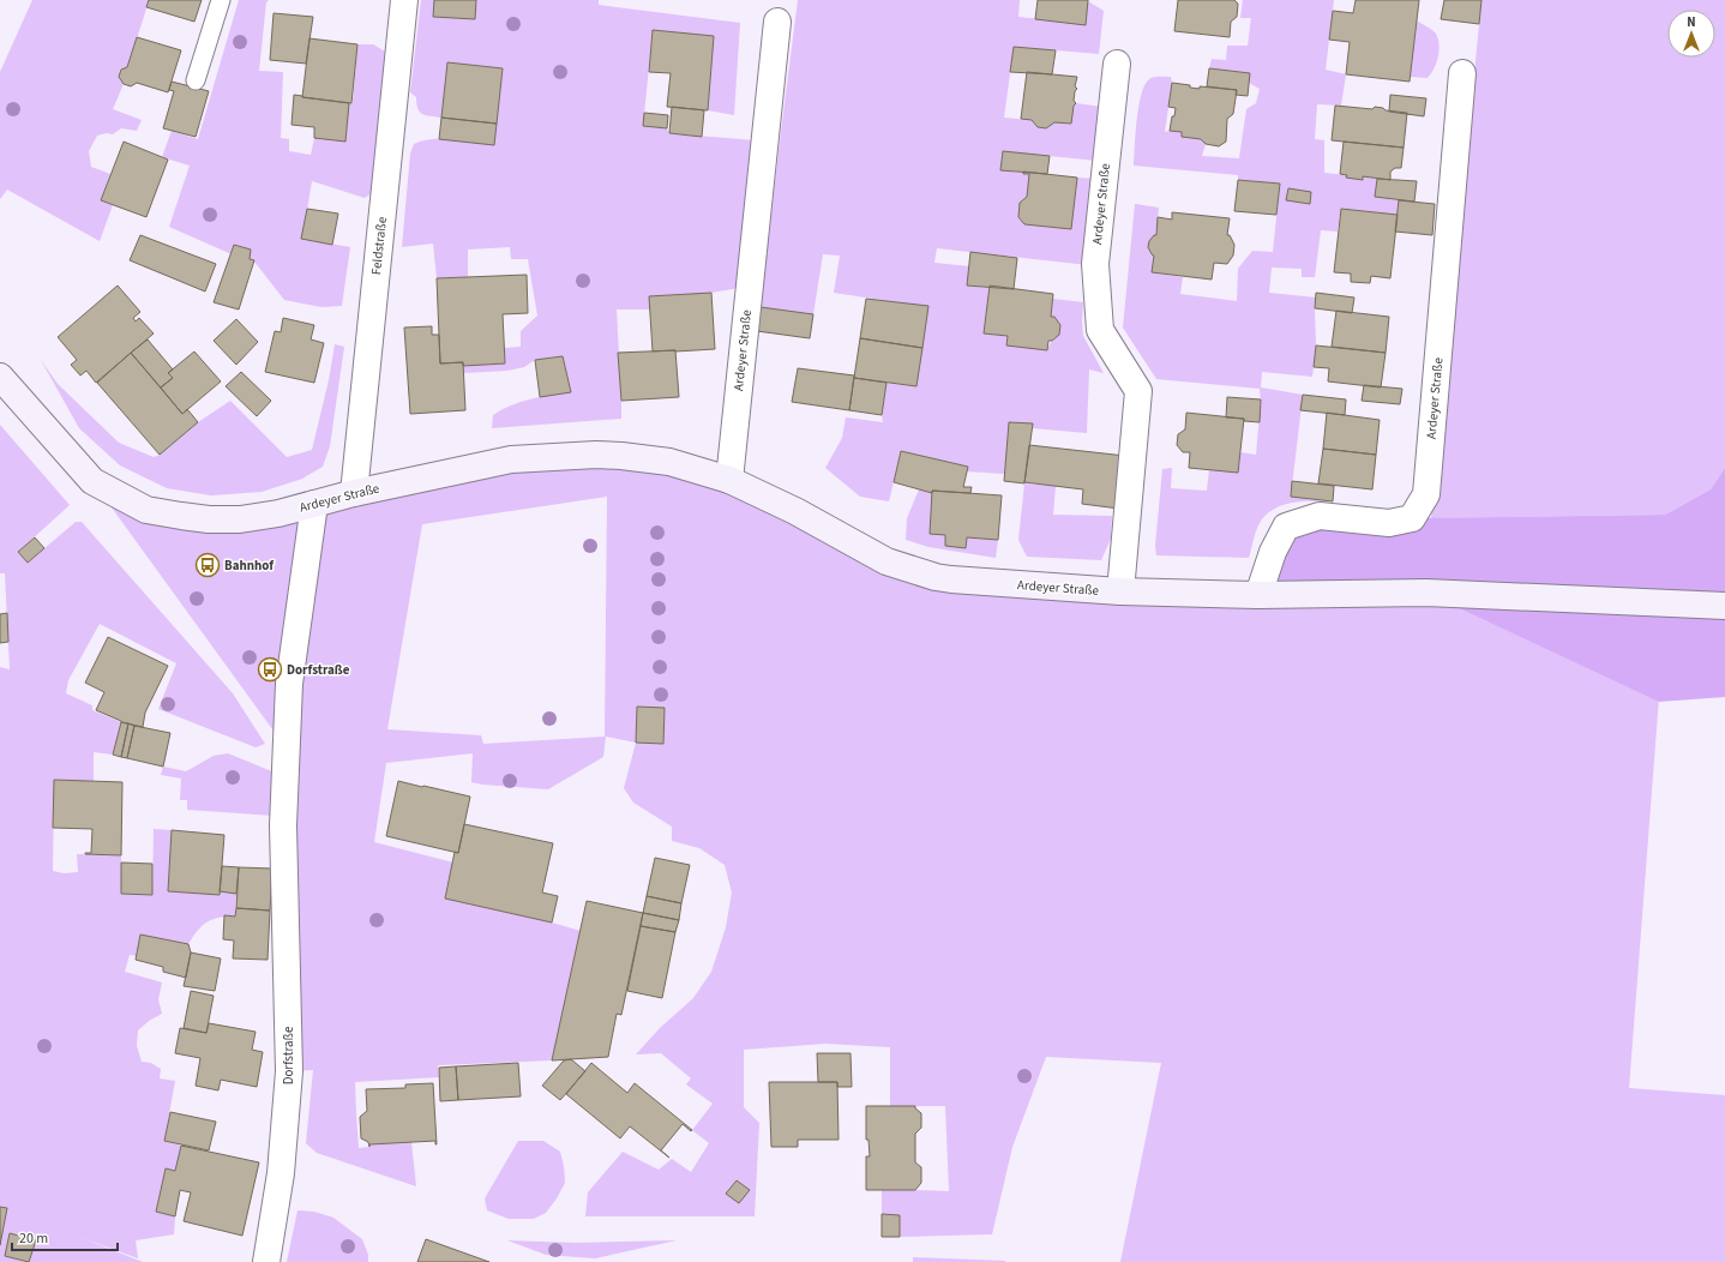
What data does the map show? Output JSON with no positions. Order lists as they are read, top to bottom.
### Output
{
  "streets": {
    "main road": ["Ardeyer Straße"],
    "street": ["Feldstraße", "Dorfstraße"]
  },
  "crossings": [
    ["Ardeyer Straße", "Feldstraße"],
    ["Ardeyer Straße", "Dorfstraße"]
  ],
  "places": {
    "bus stop": ["Bahnhof", "Dorfstraße"]
  },
  "scale_bar": "20 m",
  "north": "top"
}
